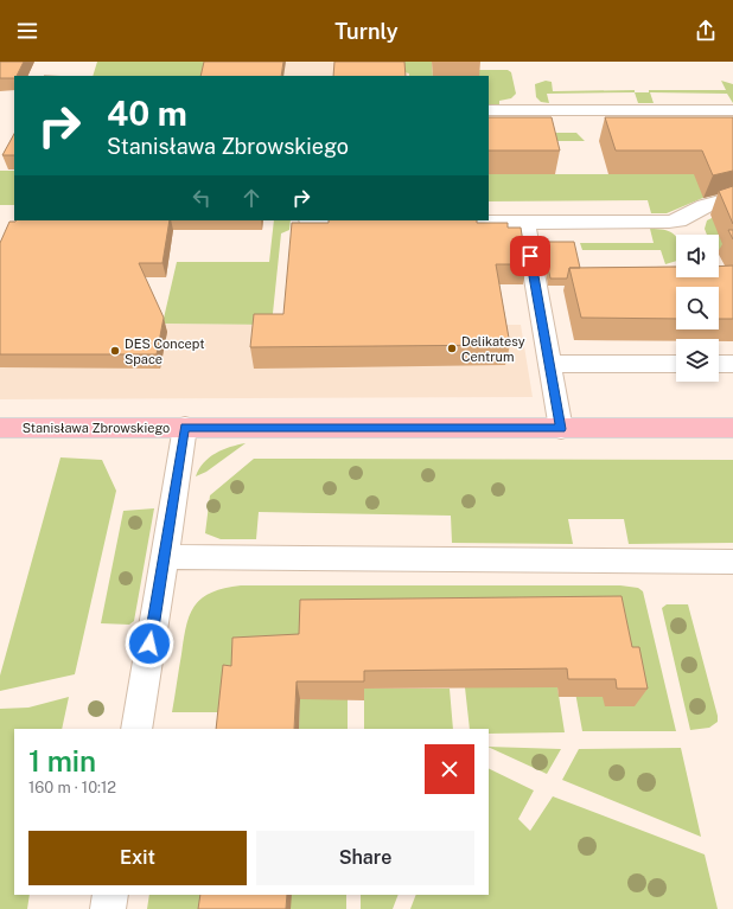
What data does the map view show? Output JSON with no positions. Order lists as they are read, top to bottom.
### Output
{
  "streets": {
    "main road": ["Stanisława Zbrowskiego"]
  },
  "places": ["Delikatesy Centrum", "DES Concept Space"],
  "page": {
    "header": "Turnly",
    "turn": ["40 m", "Stanisława Zbrowskiego"],
    "heading": ["1 min", "160 m · 10:12"],
    "buttons": ["Exit", "Share"]
  }
}
